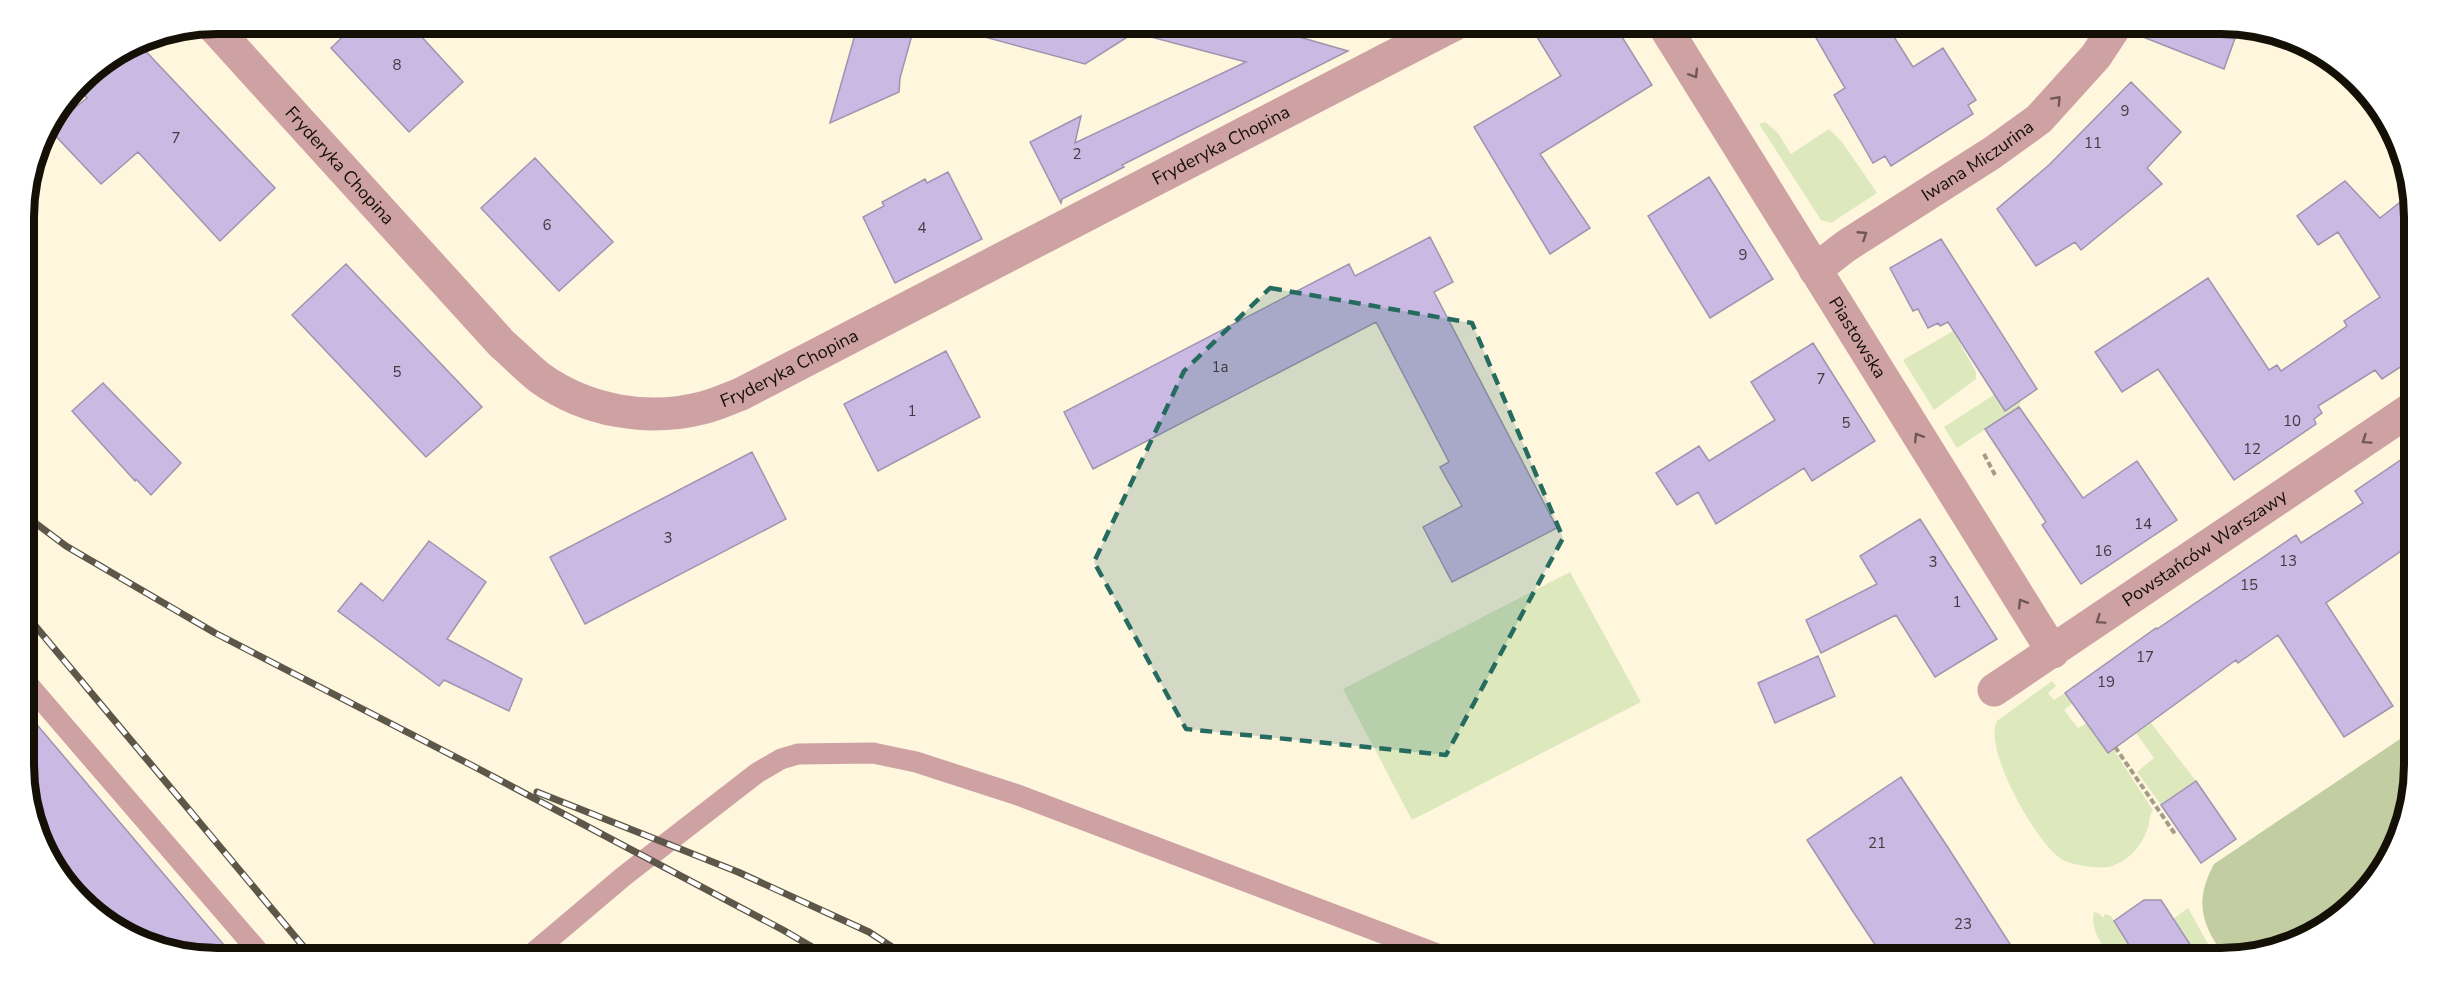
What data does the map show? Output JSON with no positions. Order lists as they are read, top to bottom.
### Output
{
  "streets": {
    "street": [
      "Fryderyka Chopina",
      "Iwana Miczurina",
      "Piastowska",
      "Powstańców Warszawy"
    ]
  },
  "crossings": [
    ["Iwana Miczurina", "Piastowska"],
    ["Piastowska", "Powstańców Warszawy"]
  ],
  "one_way": ["Iwana Miczurina", "Powstańców Warszawy"],
  "house_numbers": [
    "8",
    "9",
    "7",
    "11",
    "2",
    "6",
    "4",
    "9",
    "1a",
    "5",
    "7",
    "1",
    "10",
    "5",
    "12",
    "14",
    "3",
    "16",
    "13",
    "3",
    "15",
    "1",
    "17",
    "19",
    "21",
    "23"
  ]
}
